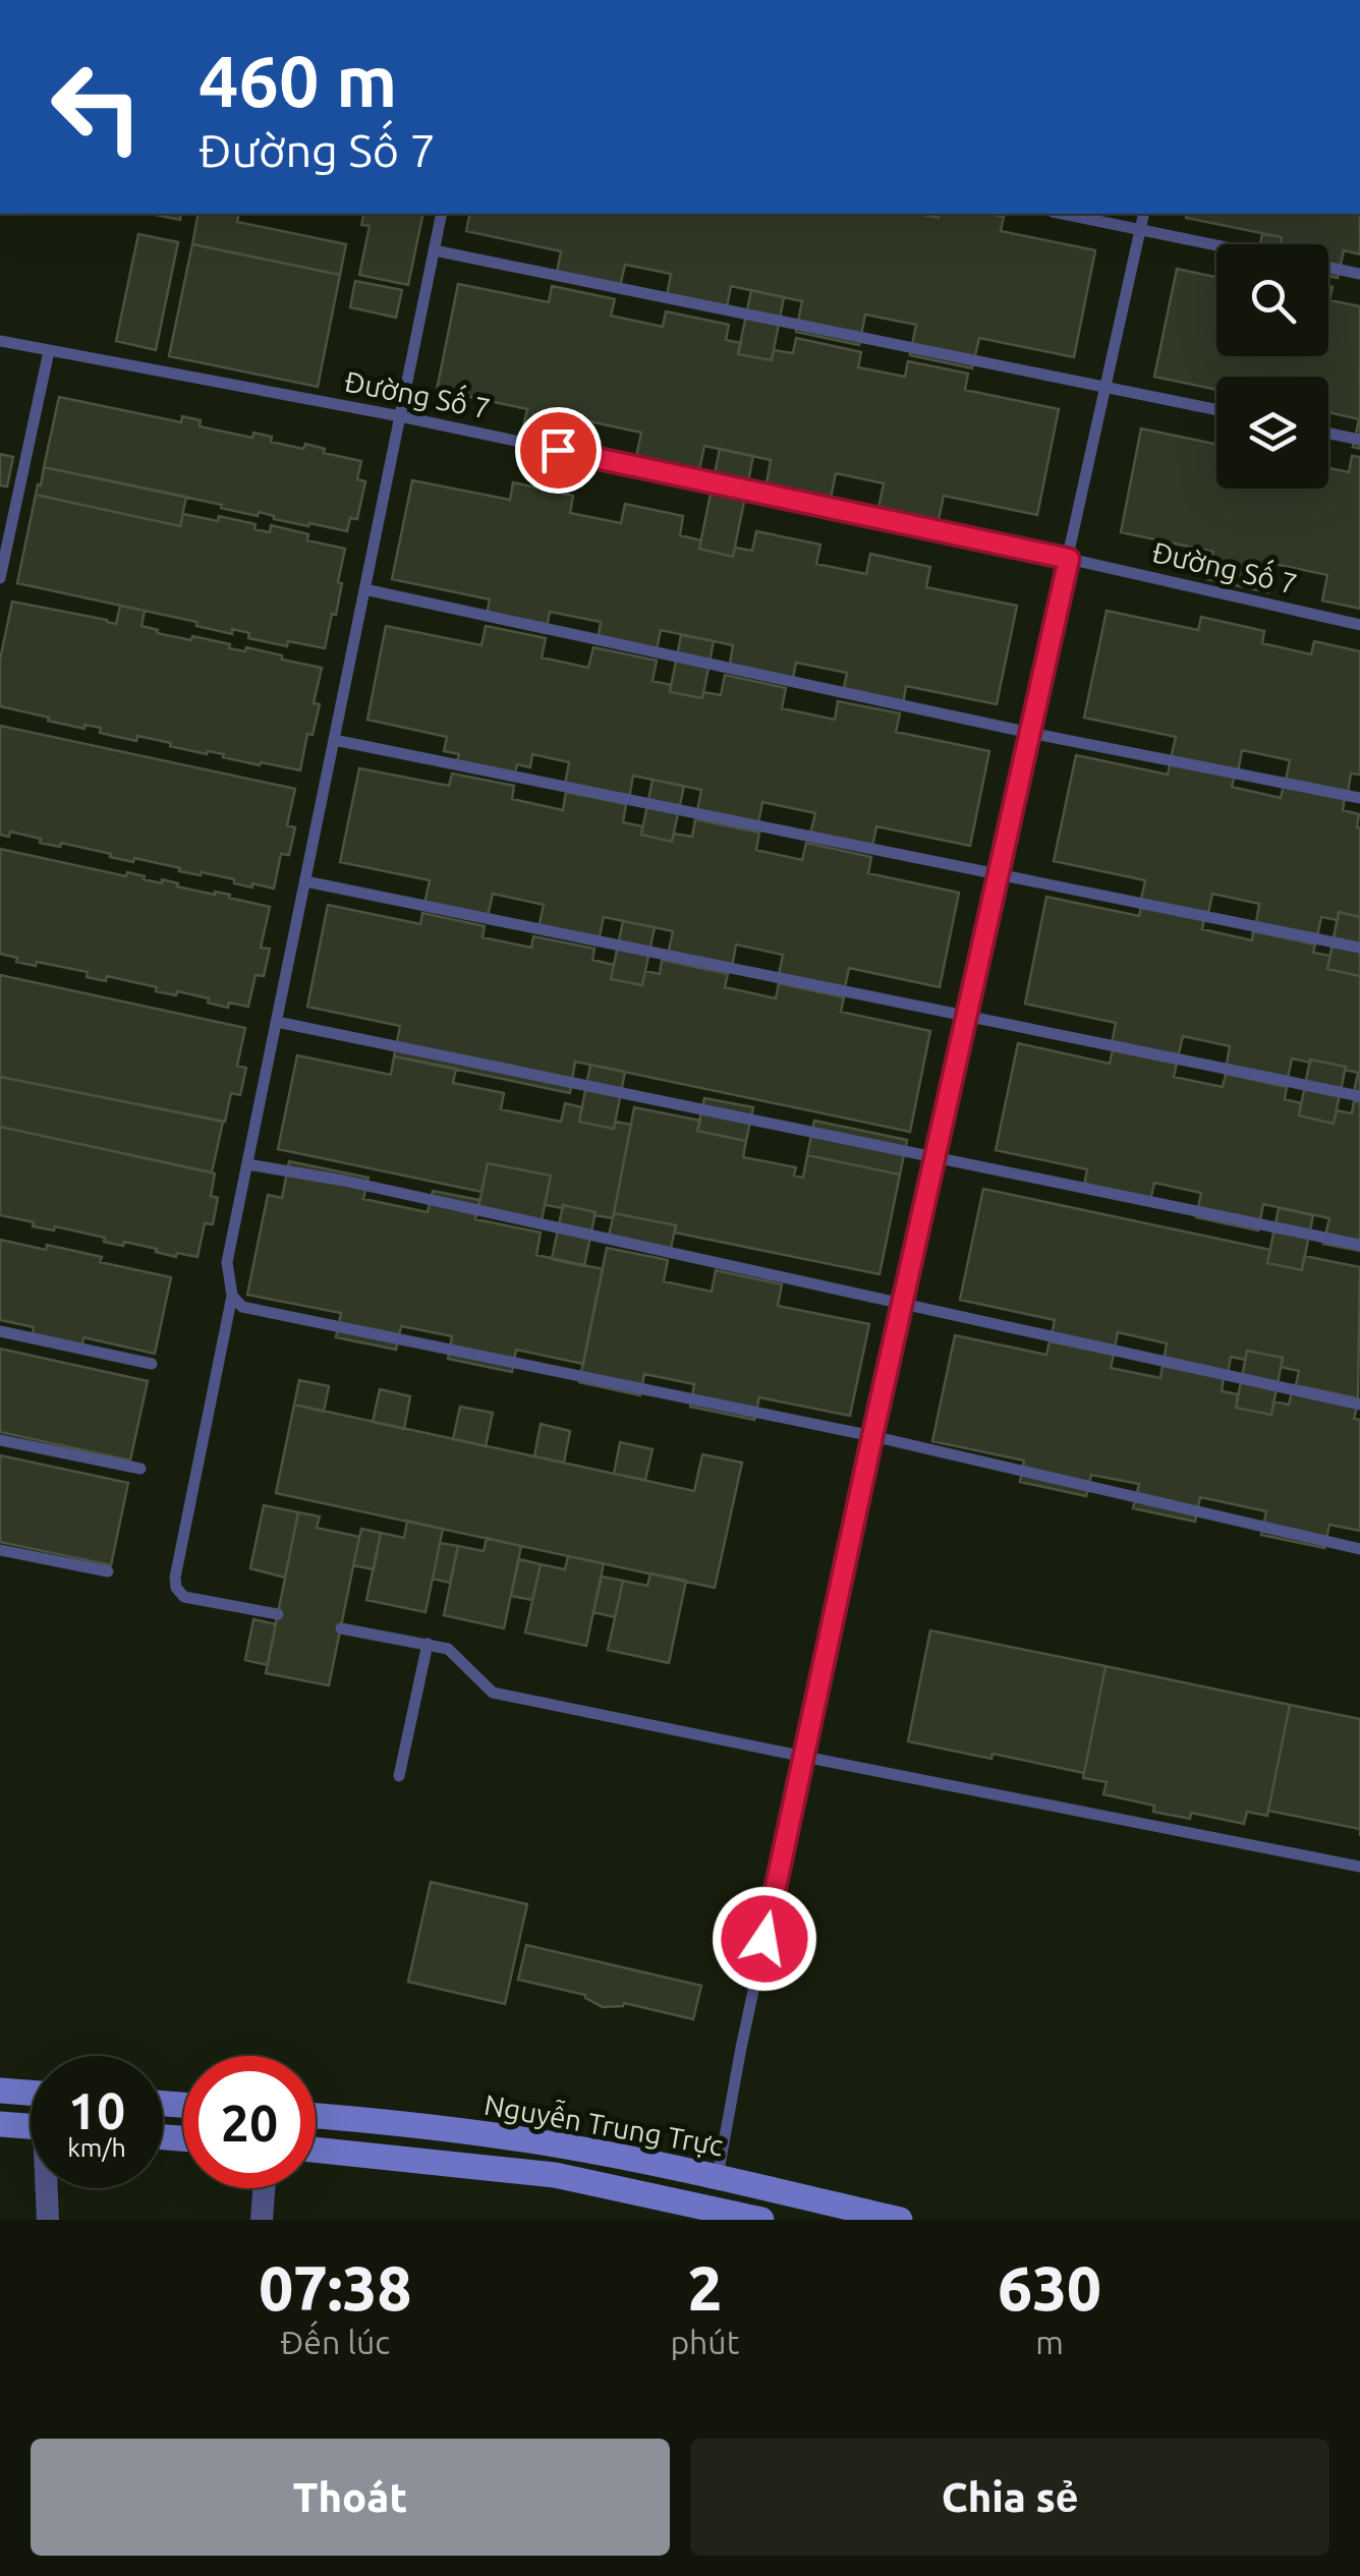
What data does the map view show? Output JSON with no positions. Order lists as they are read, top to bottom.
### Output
{
  "streets": {
    "main road": ["Nguyễn Trung Trực"],
    "lane": ["Đường Số 7"]
  },
  "page": {
    "turn": ["460 m", "Đường Số 7"],
    "speed": "10 km/h",
    "limit": "20",
    "eta": [
      "07:38",
      "Đến lúc",
      "2",
      "phút",
      "630",
      "m"
    ],
    "buttons": ["Thoát", "Chia sẻ"]
  }
}
